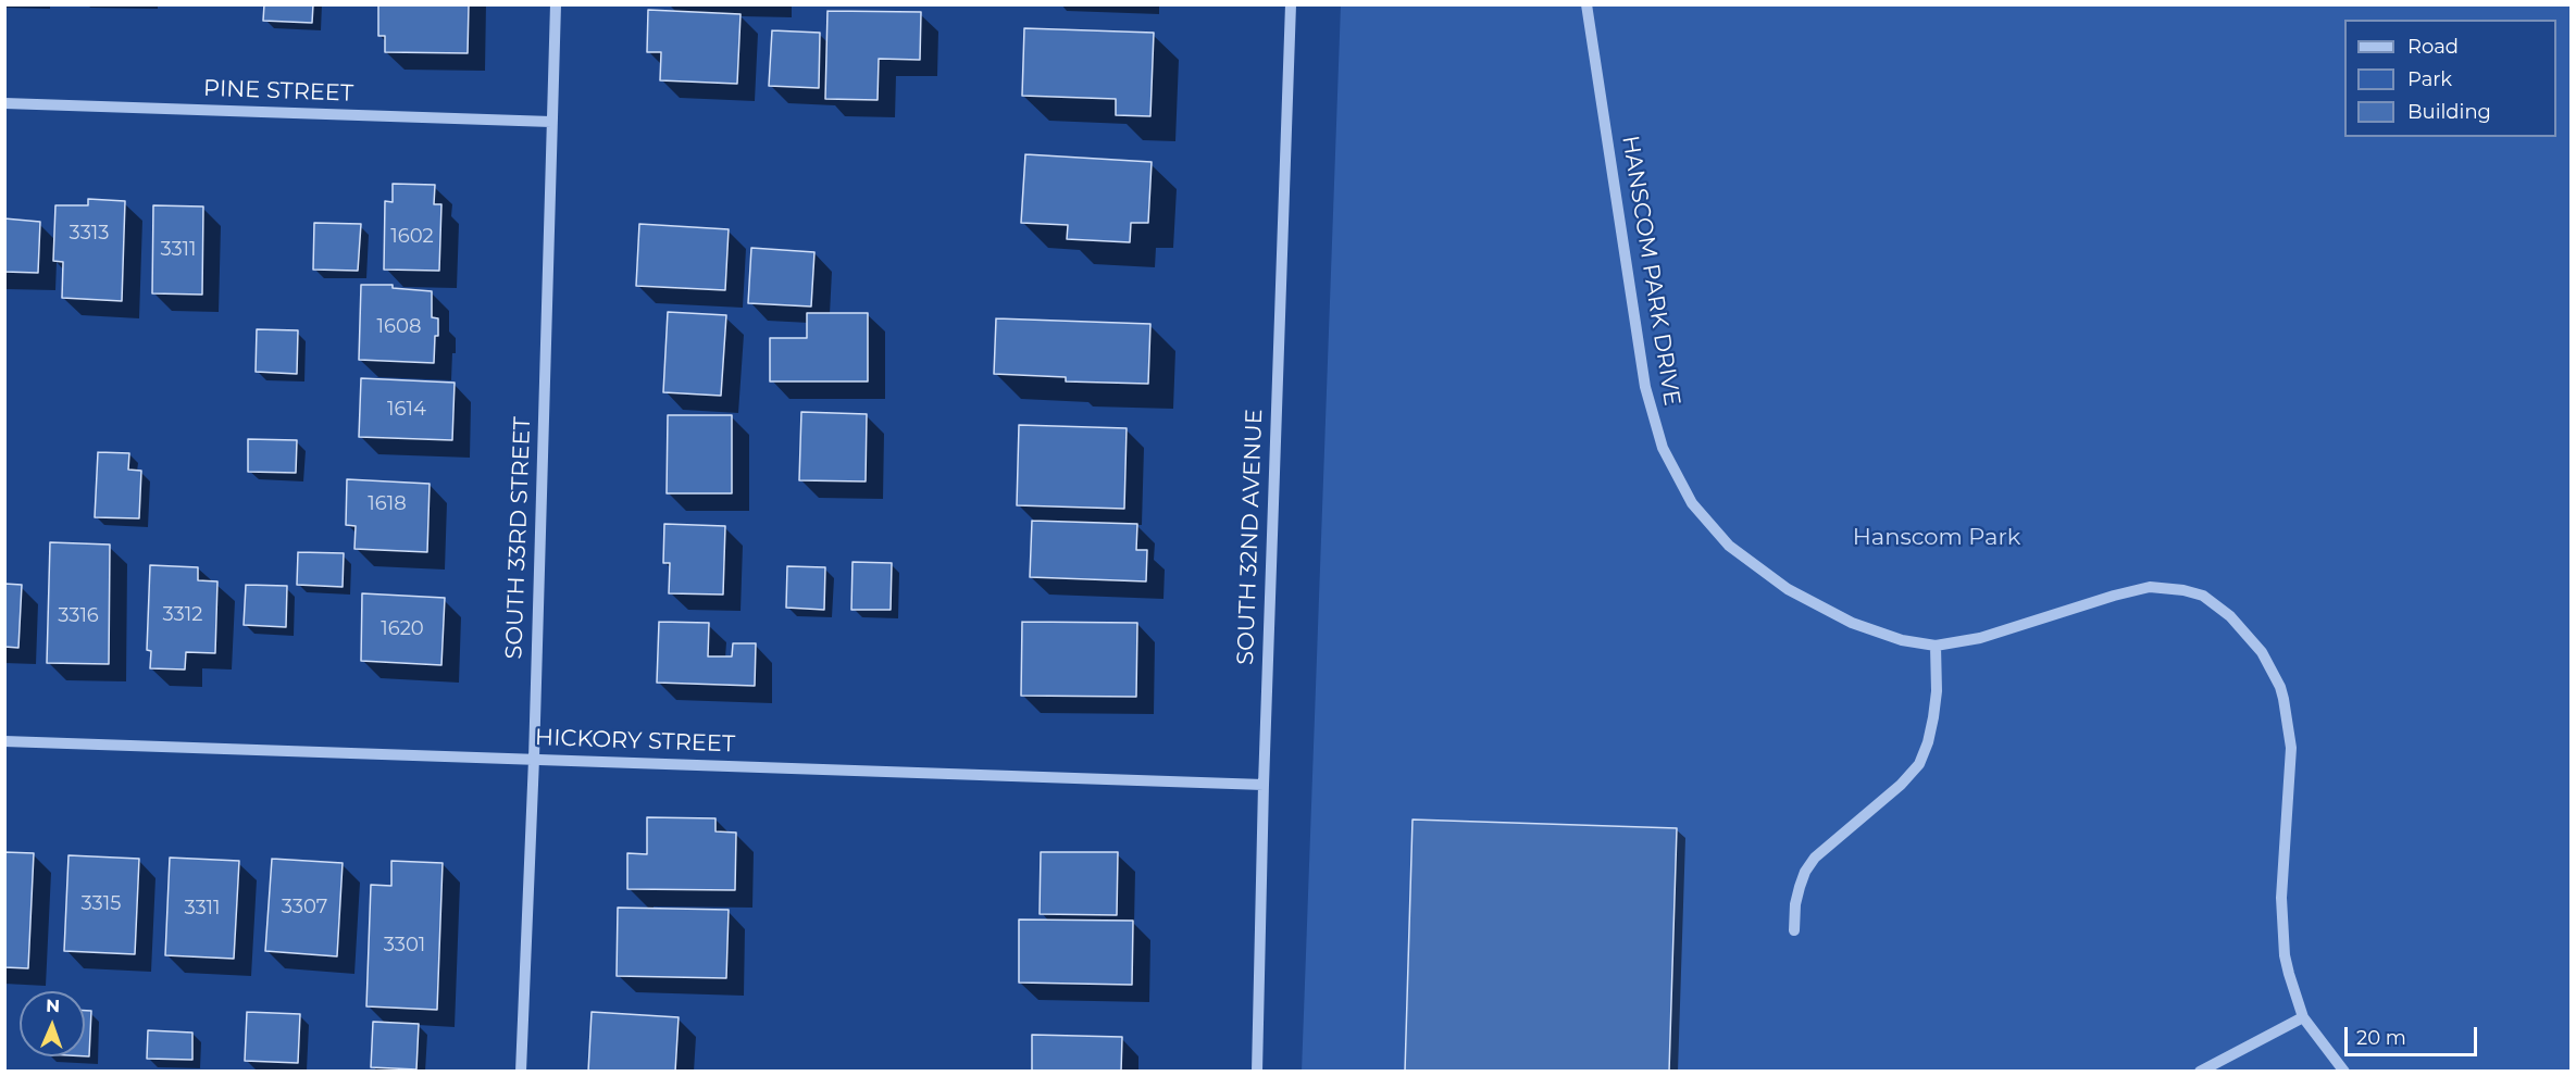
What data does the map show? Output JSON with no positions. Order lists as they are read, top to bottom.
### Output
{
  "streets": {
    "street": [
      "PINE STREET",
      "HANSCOM PARK DRIVE",
      "SOUTH 32ND AVENUE",
      "SOUTH 33RD STREET",
      "HICKORY STREET"
    ]
  },
  "crossings": [
    ["PINE STREET", "SOUTH 33RD STREET"],
    ["SOUTH 32ND AVENUE", "HICKORY STREET"],
    ["SOUTH 33RD STREET", "HICKORY STREET"]
  ],
  "parks": ["Hanscom Park"],
  "house_numbers": [
    "3313",
    "1602",
    "3311",
    "1608",
    "1614",
    "1618",
    "3312",
    "3316",
    "1620",
    "3315",
    "3307",
    "3311",
    "3301"
  ],
  "legend": ["Road", "Park", "Building"],
  "scale_bar": "20 m",
  "north": "top"
}
